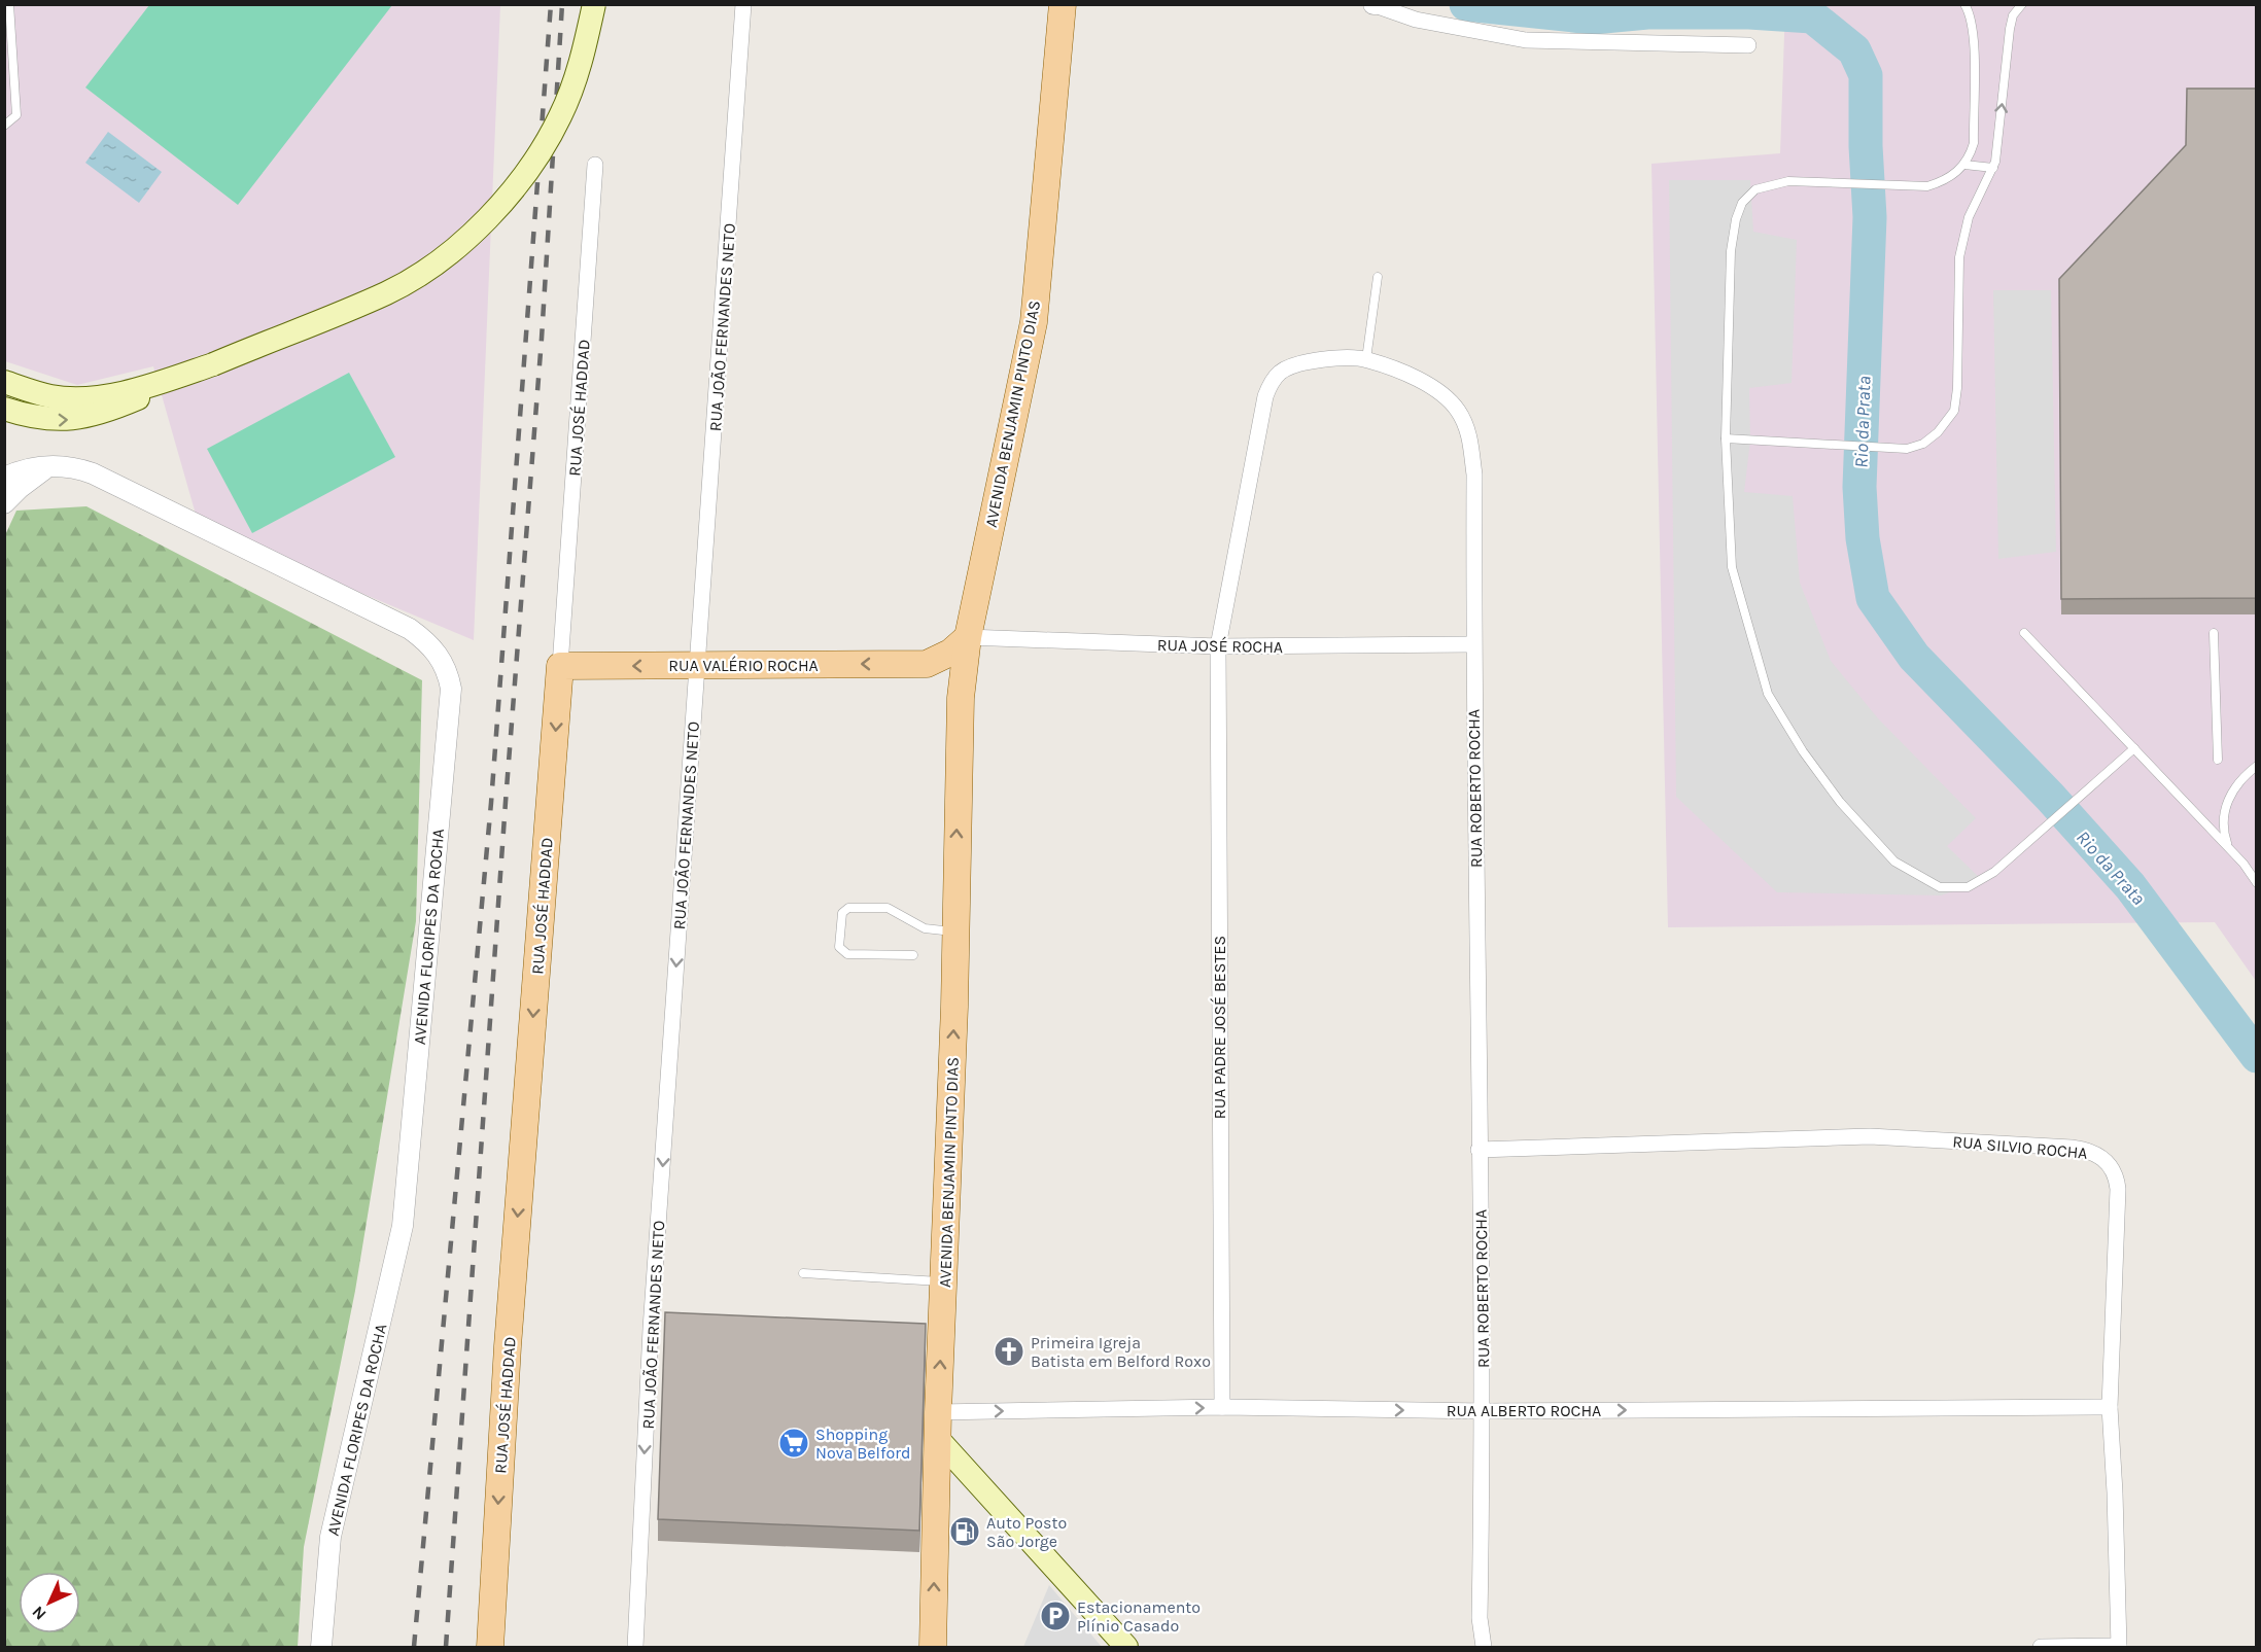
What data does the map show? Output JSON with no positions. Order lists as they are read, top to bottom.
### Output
{
  "streets": {
    "main road": ["RUA JOSÉ HADDAD", "AVENIDA BENJAMIN PINTO DIAS", "RUA VALÉRIO ROCHA"],
    "street": [
      "RUA JOÃO FERNANDES NETO",
      "RUA JOSÉ ROCHA",
      "RUA ROBERTO ROCHA",
      "AVENIDA FLORIPES DA ROCHA",
      "RUA PADRE JOSÉ BESTES",
      "RUA SILVIO ROCHA",
      "RUA ALBERTO ROCHA"
    ]
  },
  "crossings": [
    ["RUA JOÃO FERNANDES NETO", "RUA VALÉRIO ROCHA"],
    ["RUA JOSÉ HADDAD", "RUA VALÉRIO ROCHA"],
    ["AVENIDA BENJAMIN PINTO DIAS", "RUA JOSÉ ROCHA"],
    ["AVENIDA BENJAMIN PINTO DIAS", "RUA ALBERTO ROCHA"],
    ["RUA JOSÉ ROCHA", "RUA ROBERTO ROCHA"],
    ["RUA JOSÉ ROCHA", "RUA PADRE JOSÉ BESTES"],
    ["RUA ROBERTO ROCHA", "RUA PADRE JOSÉ BESTES"],
    ["RUA ROBERTO ROCHA", "RUA SILVIO ROCHA"],
    ["RUA ROBERTO ROCHA", "RUA ALBERTO ROCHA"],
    ["RUA PADRE JOSÉ BESTES", "RUA ALBERTO ROCHA"],
    ["RUA SILVIO ROCHA", "RUA ALBERTO ROCHA"]
  ],
  "one_way": [
    "RUA JOÃO FERNANDES NETO",
    "RUA JOSÉ HADDAD",
    "AVENIDA BENJAMIN PINTO DIAS",
    "RUA VALÉRIO ROCHA",
    "RUA ALBERTO ROCHA"
  ],
  "water": ["Rio da Prata"],
  "places": {
    "church": ["Primeira Igreja Batista em Belford Roxo"],
    "supermarket": ["Shopping Nova Belford"],
    "fuel station": ["Auto Posto São Jorge"],
    "parking": ["Estacionamento Plínio Casado"]
  },
  "north": "bottom left"
}
